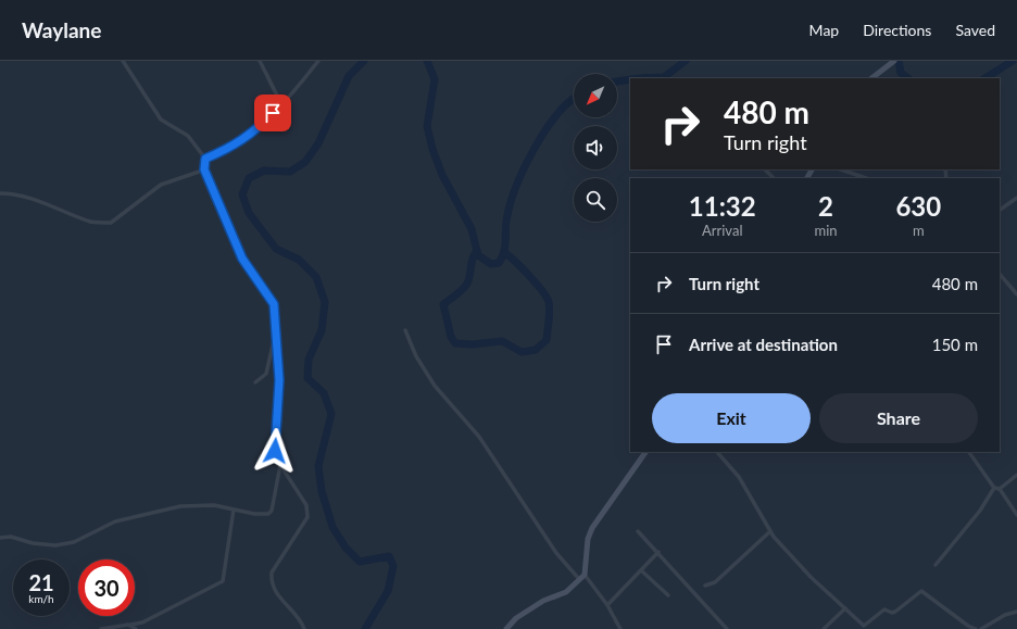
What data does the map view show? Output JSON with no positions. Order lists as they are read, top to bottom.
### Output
{
  "north": "bottom left",
  "page": {
    "header": "Waylane",
    "nav": ["Map", "Directions", "Saved"],
    "turn": ["480 m", "Turn right"],
    "eta": [
      "11:32",
      "Arrival",
      "2",
      "min",
      "630",
      "m"
    ],
    "list": [
      {
        "name": "Turn right",
        "value": "480 m"
      },
      {
        "name": "Arrive at destination",
        "value": "150 m"
      }
    ],
    "buttons": ["Exit", "Share"],
    "speed": "21 km/h",
    "limit": "30"
  }
}
